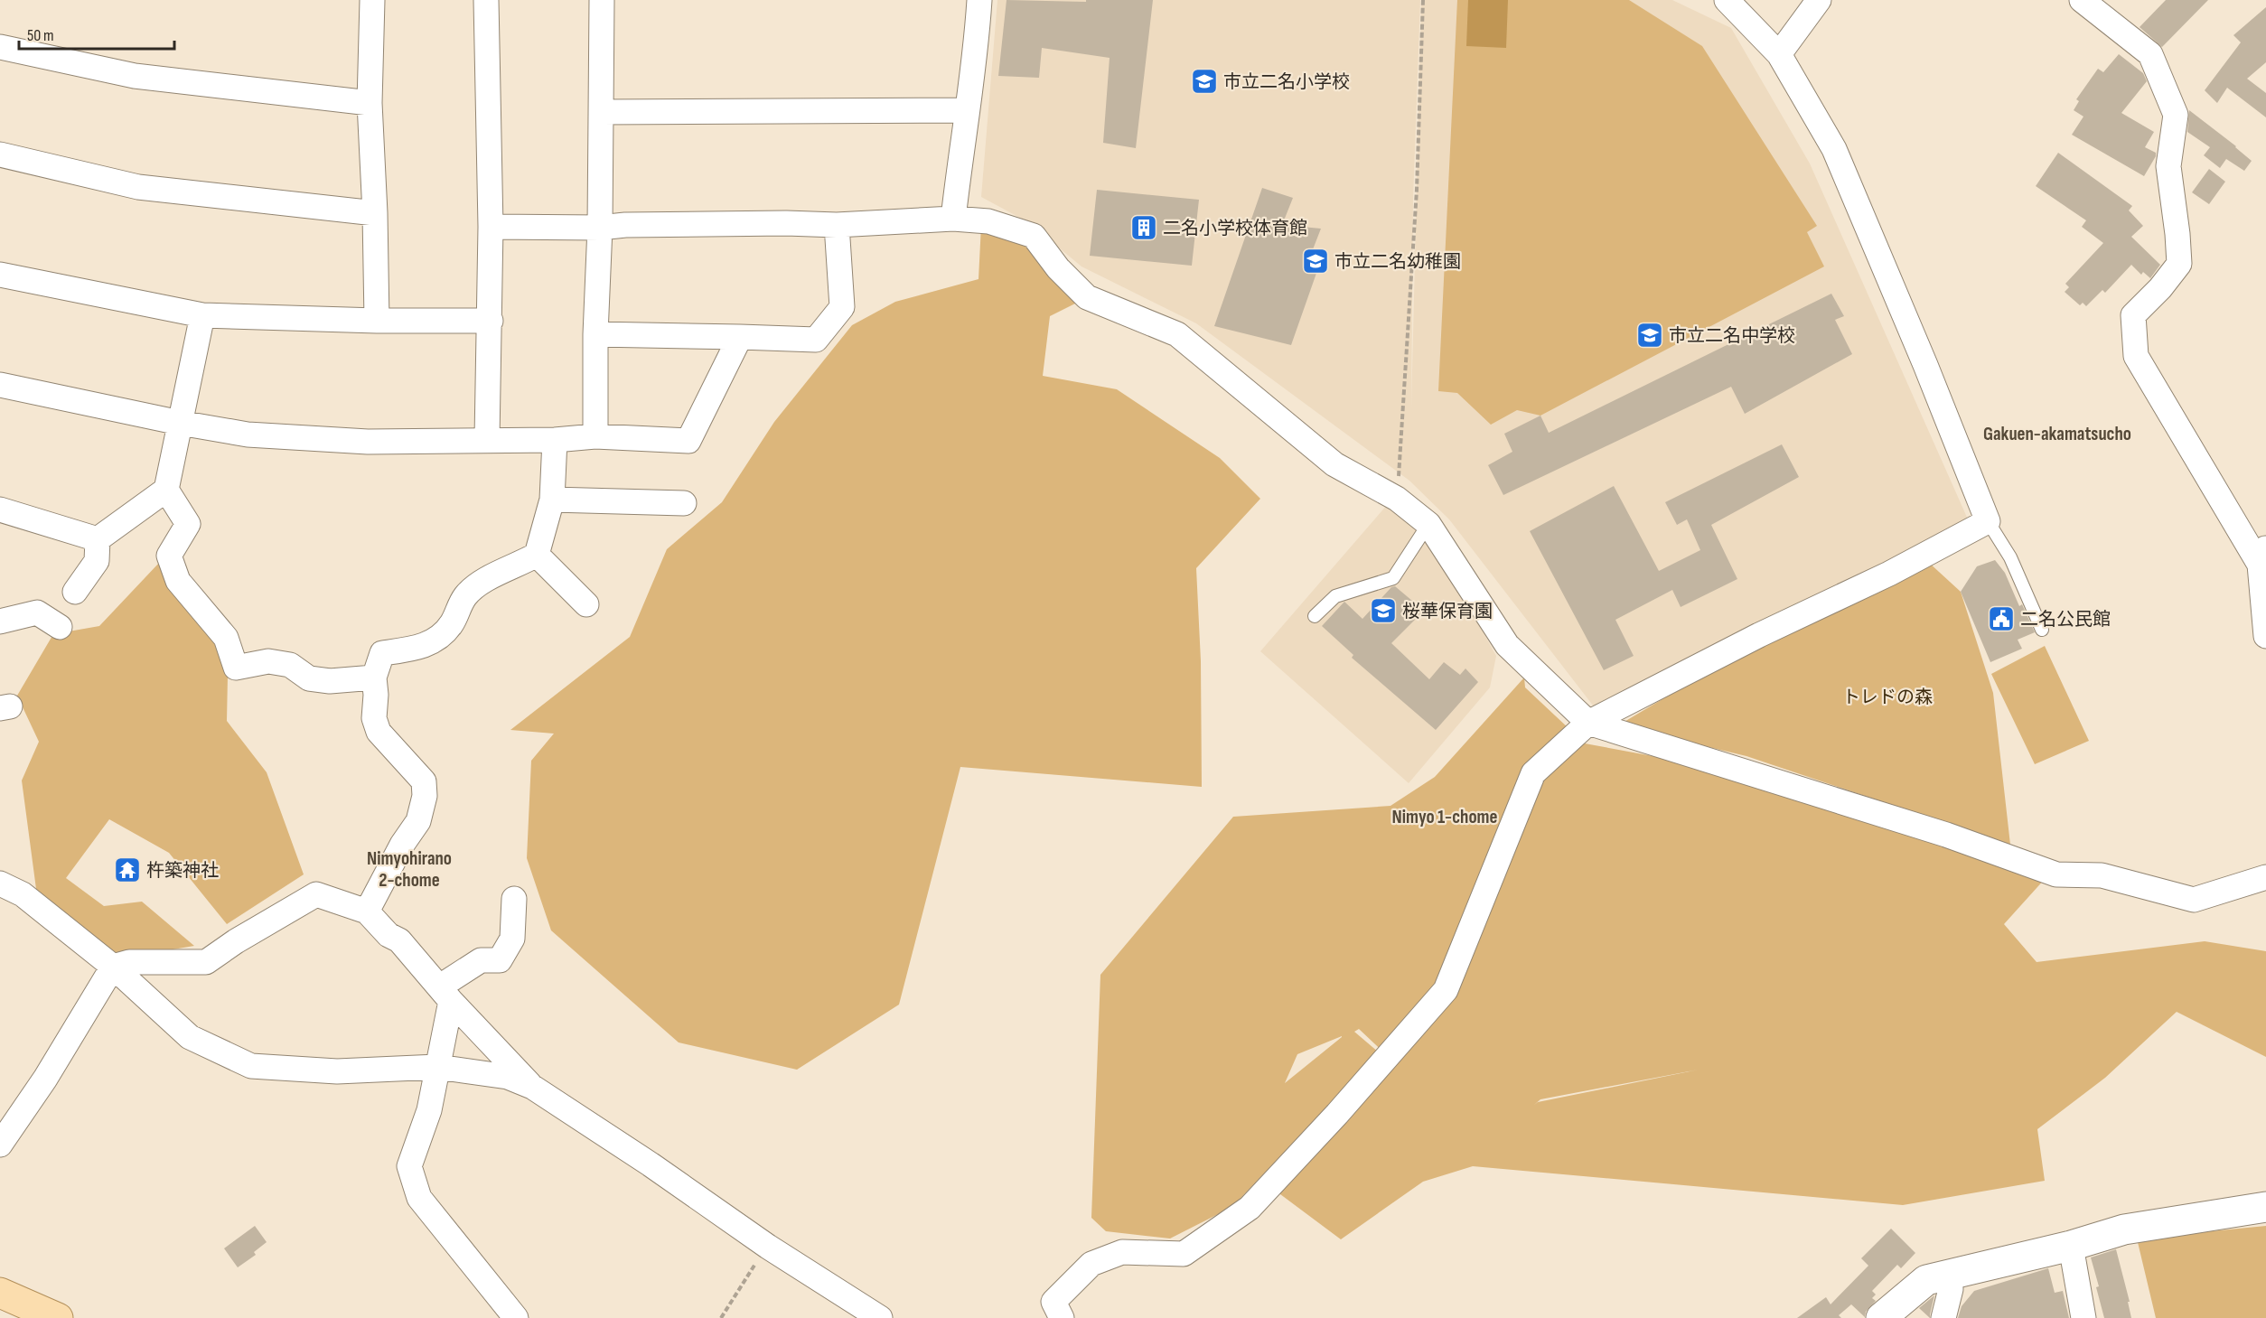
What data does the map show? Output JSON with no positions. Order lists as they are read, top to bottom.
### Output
{
  "districts": ["Gakuen-akamatsucho", "Nimyo 1-chome", "Nimyohirano 2-chome"],
  "parks": ["トレドの森"],
  "places": {
    "school or university": [
      "市立二名小学校",
      "市立二名幼稚園",
      "市立二名中学校",
      "桜華保育園"
    ],
    "building": ["二名小学校体育館"],
    "public building": ["二名公民館"],
    "temple": ["杵築神社"]
  },
  "scale_bar": "50 m"
}
